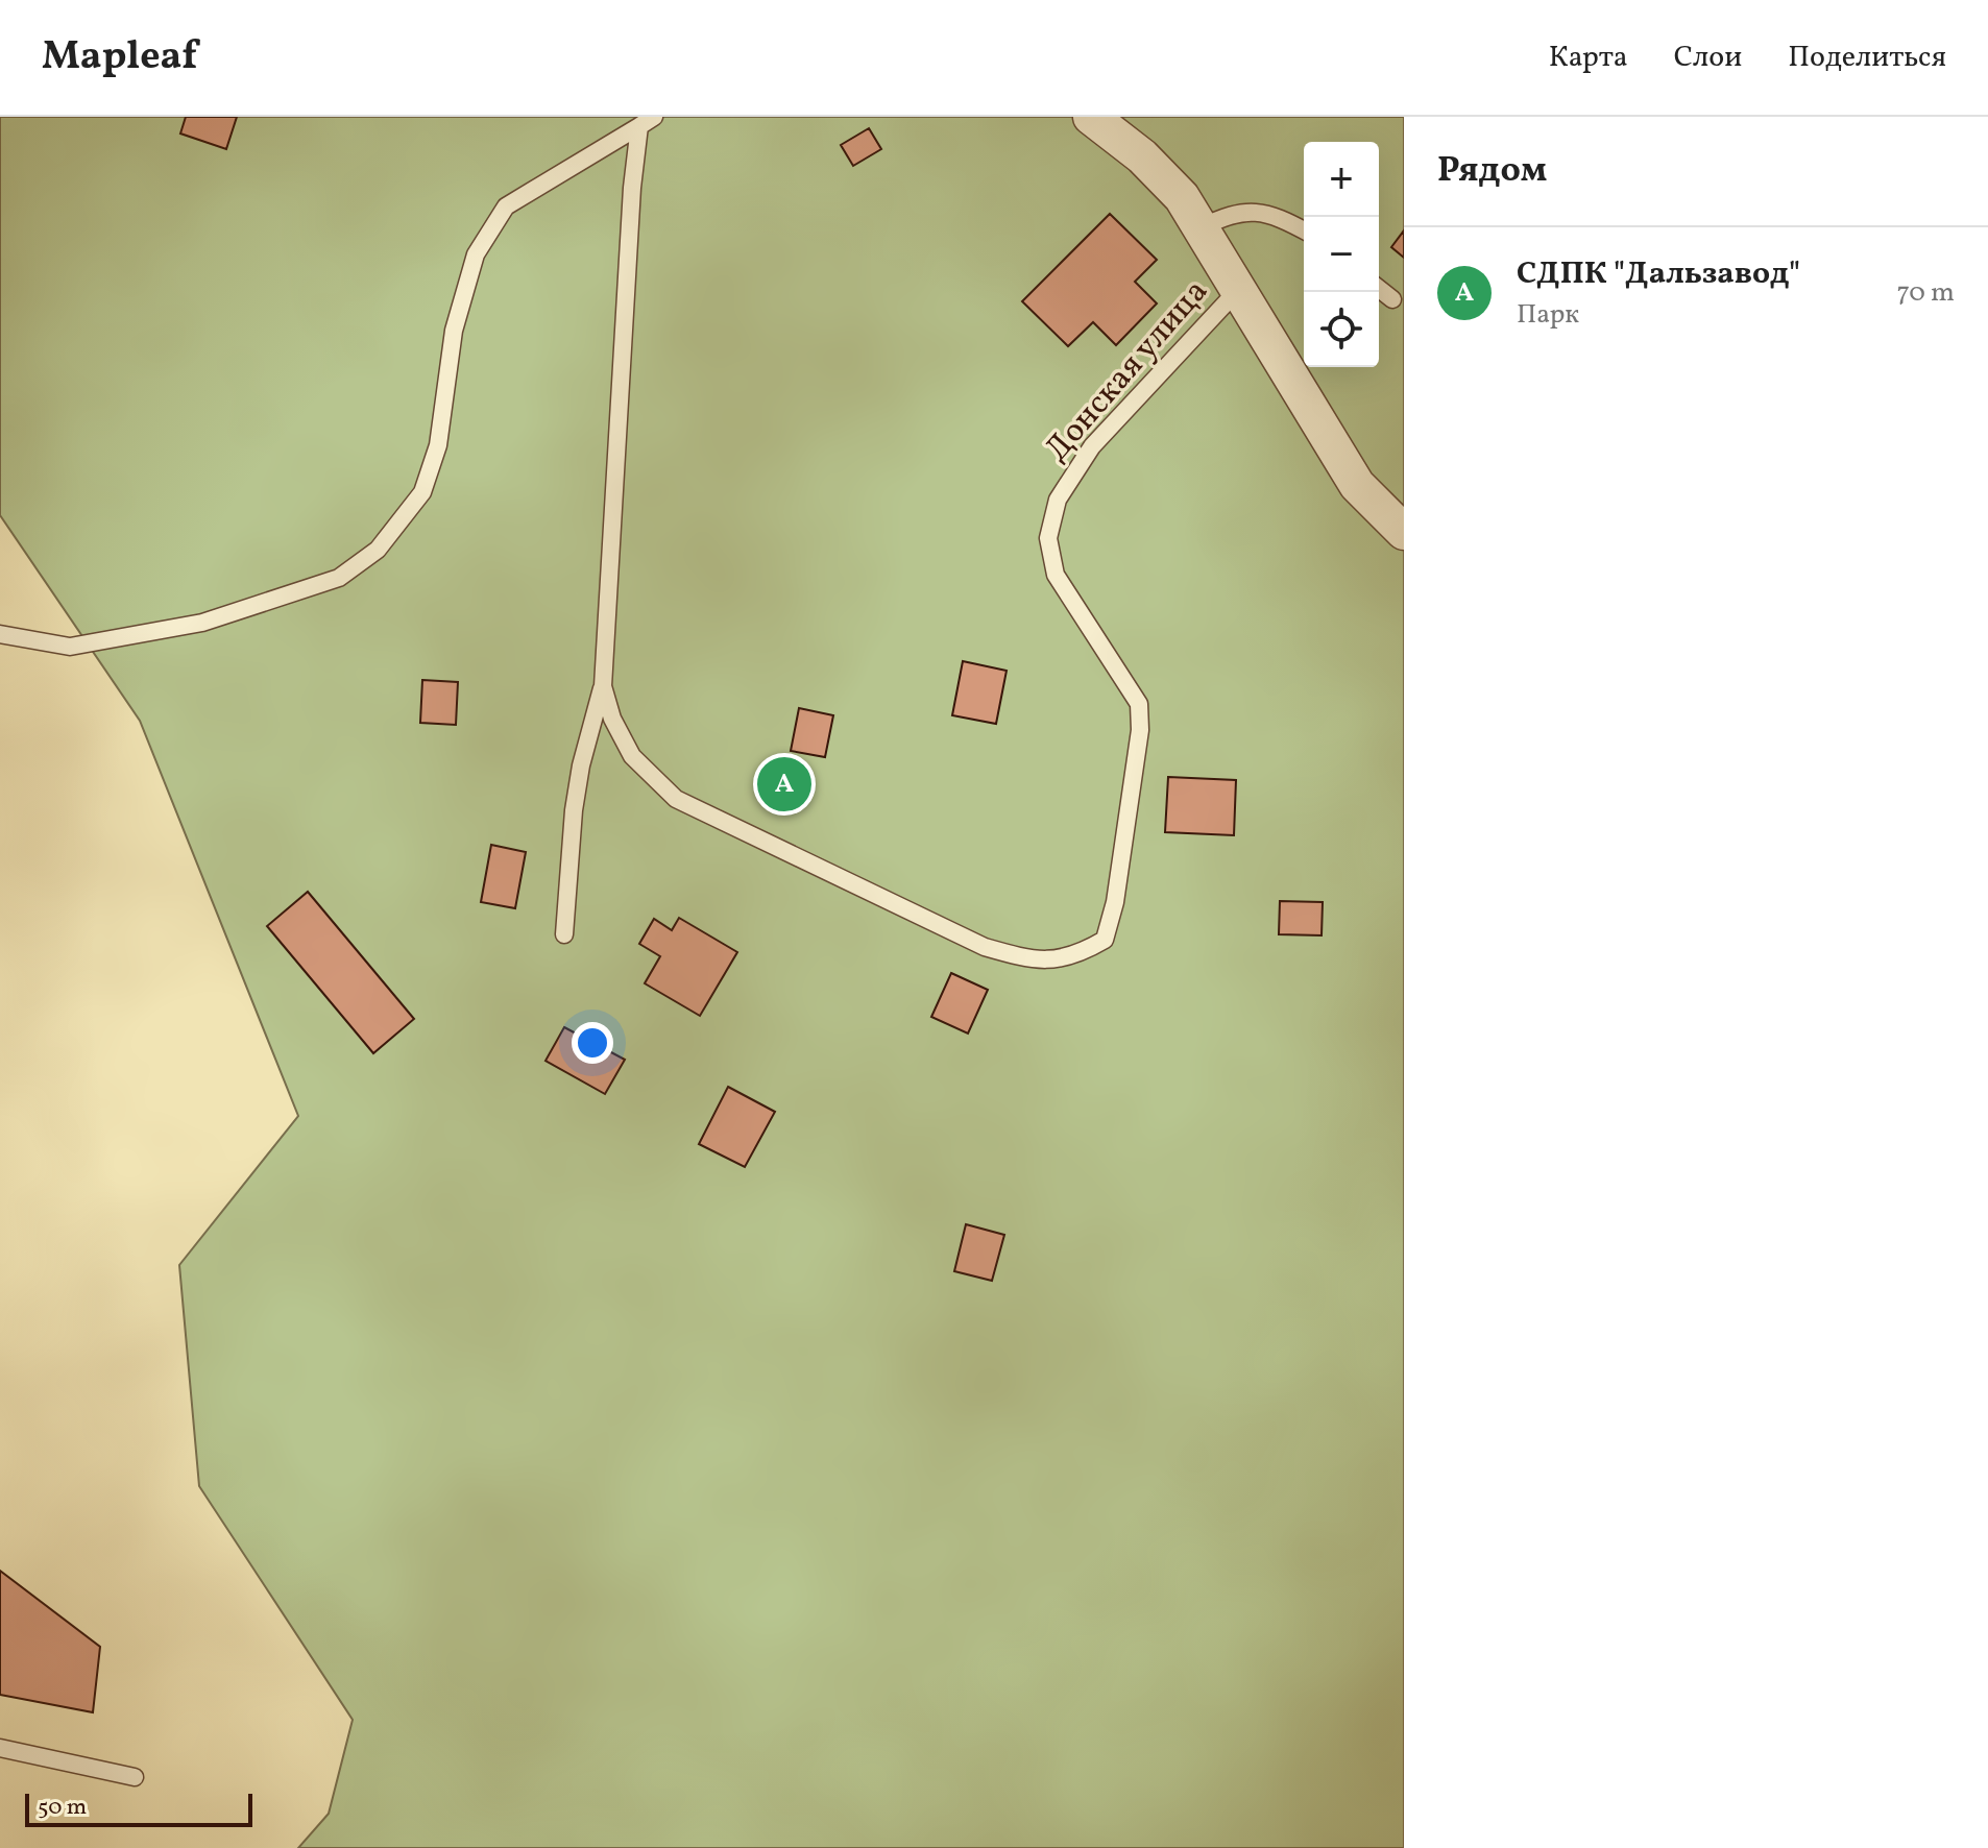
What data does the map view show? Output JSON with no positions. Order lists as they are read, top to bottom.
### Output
{
  "streets": {
    "lane": ["Донская улица"]
  },
  "scale_bar": "50 m",
  "page": {
    "header": "Mapleaf",
    "nav": ["Карта", "Слои", "Поделиться"],
    "heading": "Рядом",
    "map_buttons": ["+", "−"],
    "list": [
      {
        "mark": "A",
        "name": "СДПК \"Дальзавод\"",
        "note": "Парк",
        "value": "70 m"
      }
    ],
    "pins": "A",
    "scale": "50 m"
  }
}
